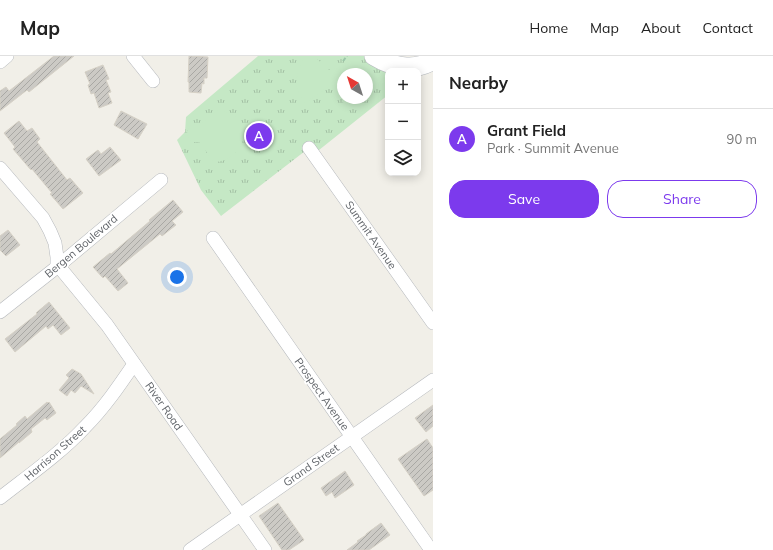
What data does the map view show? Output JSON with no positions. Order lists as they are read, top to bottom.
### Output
{
  "streets": {
    "street": [
      "Summit Avenue",
      "Bergen Boulevard",
      "Prospect Avenue",
      "River Road",
      "Harrison Street",
      "Grand Street"
    ]
  },
  "crossings": [
    ["Bergen Boulevard", "River Road"],
    ["Prospect Avenue", "Grand Street"],
    ["River Road", "Harrison Street"],
    ["River Road", "Grand Street"]
  ],
  "north": "top left",
  "page": {
    "header": "Map",
    "nav": [
      "Home",
      "Map",
      "About",
      "Contact"
    ],
    "heading": "Nearby",
    "map_buttons": ["+", "−"],
    "list": [
      {
        "mark": "A",
        "name": "Grant Field",
        "note": "Park · Summit Avenue",
        "value": "90 m"
      }
    ],
    "pins": "A",
    "buttons": ["Save", "Share"]
  }
}
